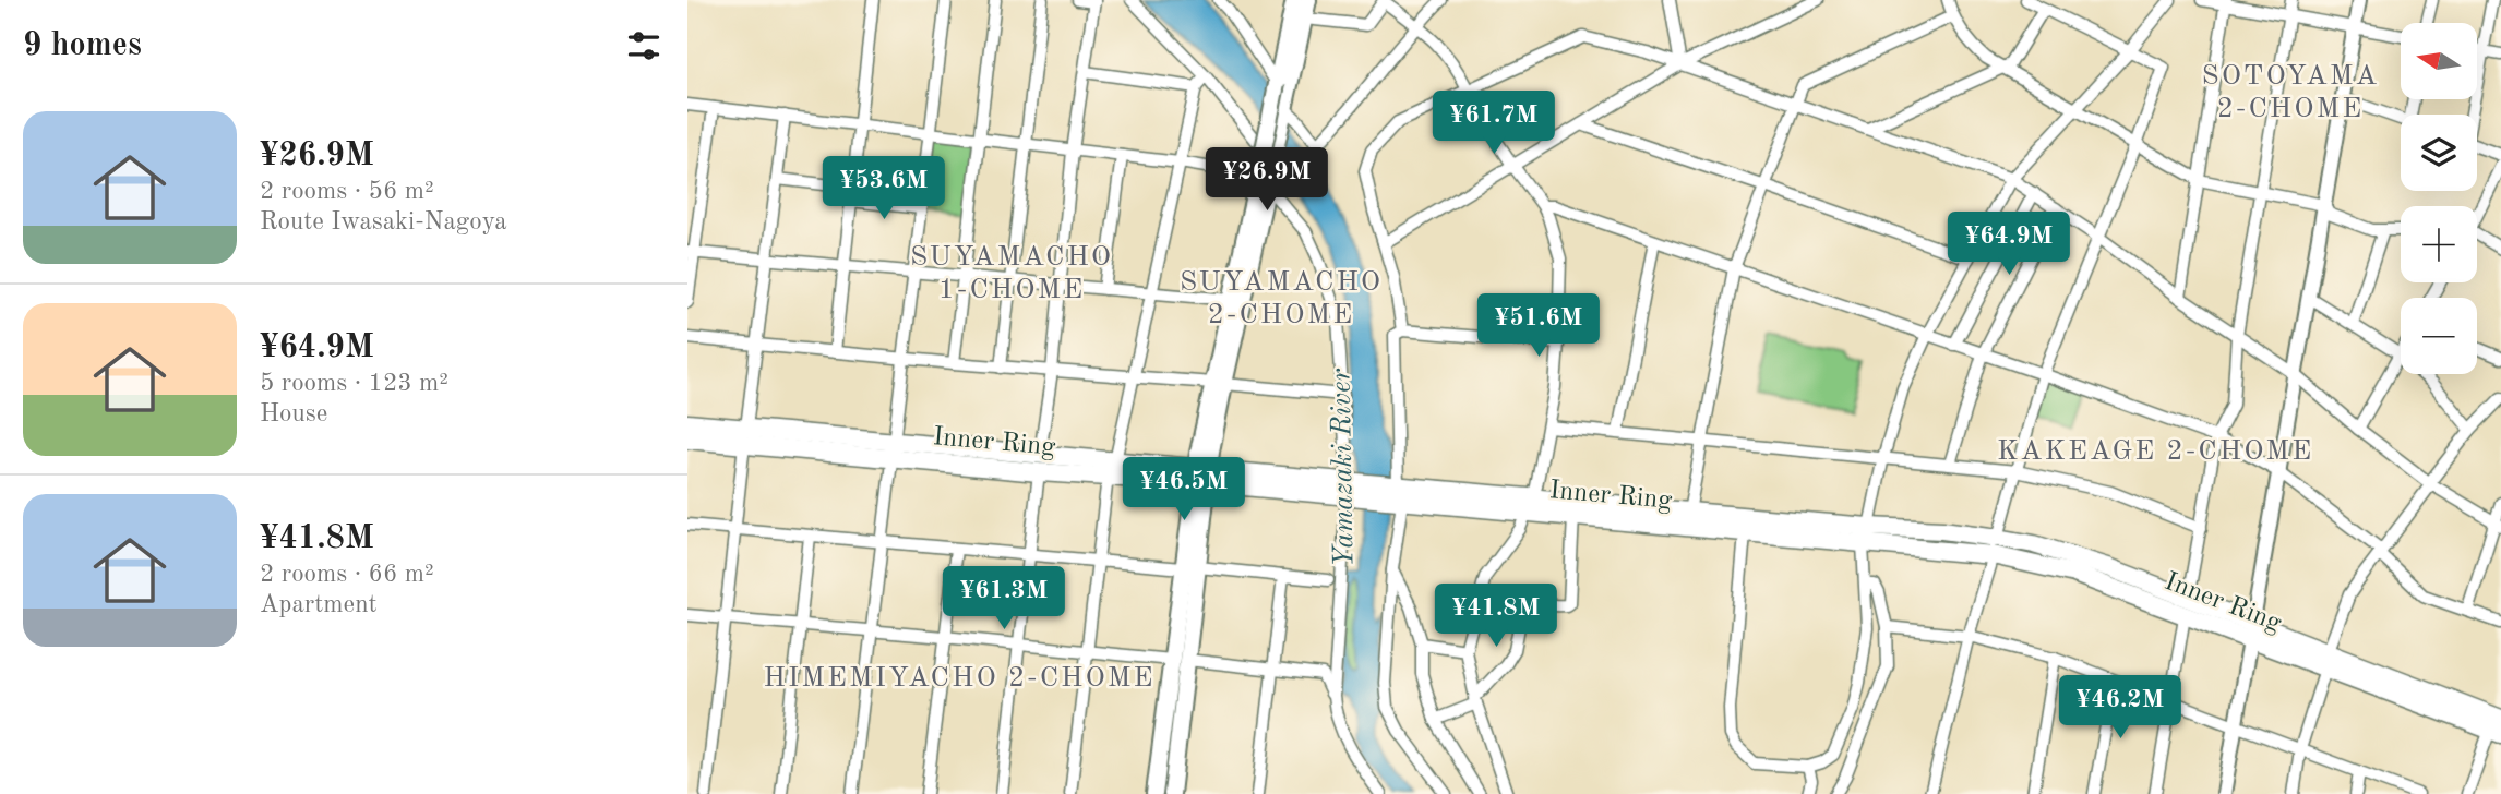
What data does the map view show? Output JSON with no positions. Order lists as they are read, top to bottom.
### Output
{
  "streets": {
    "main road": ["Inner Ring"]
  },
  "districts": [
    "SOTOYAMA 2-CHOME",
    "SUYAMACHO 1-CHOME",
    "SUYAMACHO 2-CHOME",
    "KAKEAGE 2-CHOME",
    "HIMEMIYACHO 2-CHOME"
  ],
  "water": ["Yamazaki River"],
  "north": "left",
  "page": {
    "heading": "9 homes",
    "map_buttons": ["+", "−"],
    "price": [
      "¥61.7M",
      "¥26.9M",
      "¥53.6M",
      "¥64.9M",
      "¥51.6M",
      "¥46.5M",
      "¥61.3M",
      "¥41.8M",
      "¥46.2M"
    ],
    "list": [
      {
        "name": "¥26.9M",
        "note": "2 rooms · 56 m² · Route Iwasaki-Nagoya"
      },
      {
        "name": "¥64.9M",
        "note": "5 rooms · 123 m² · House"
      },
      {
        "name": "¥41.8M",
        "note": "2 rooms · 66 m² · Apartment"
      }
    ]
  }
}
